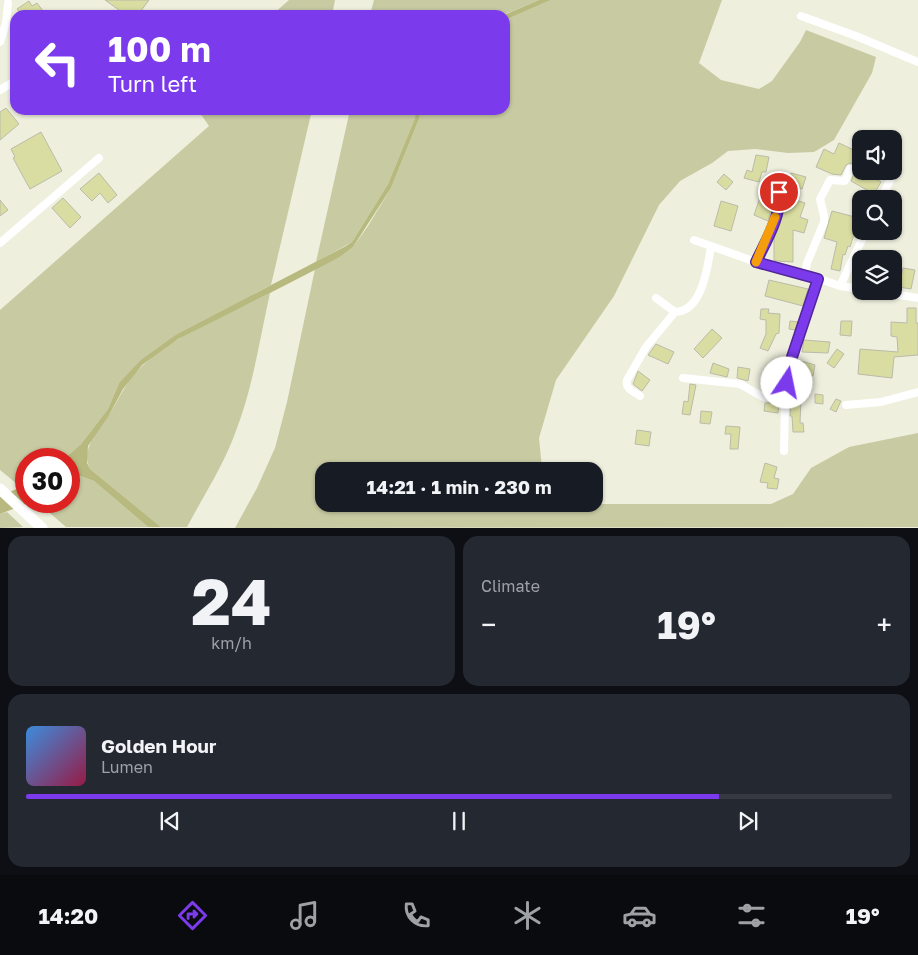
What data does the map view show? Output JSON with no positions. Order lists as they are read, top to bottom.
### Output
{
  "page": {
    "turn": ["100 m", "Turn left"],
    "limit": "30",
    "trip": "14:21 · 1 min · 230 m",
    "tile": [
      ["24", "km/h"],
      "Climate"
    ],
    "heat": ["−", "19°", "+"],
    "song": ["Golden Hour", "Lumen"],
    "tabs": ["14:20", "19°"]
  }
}
